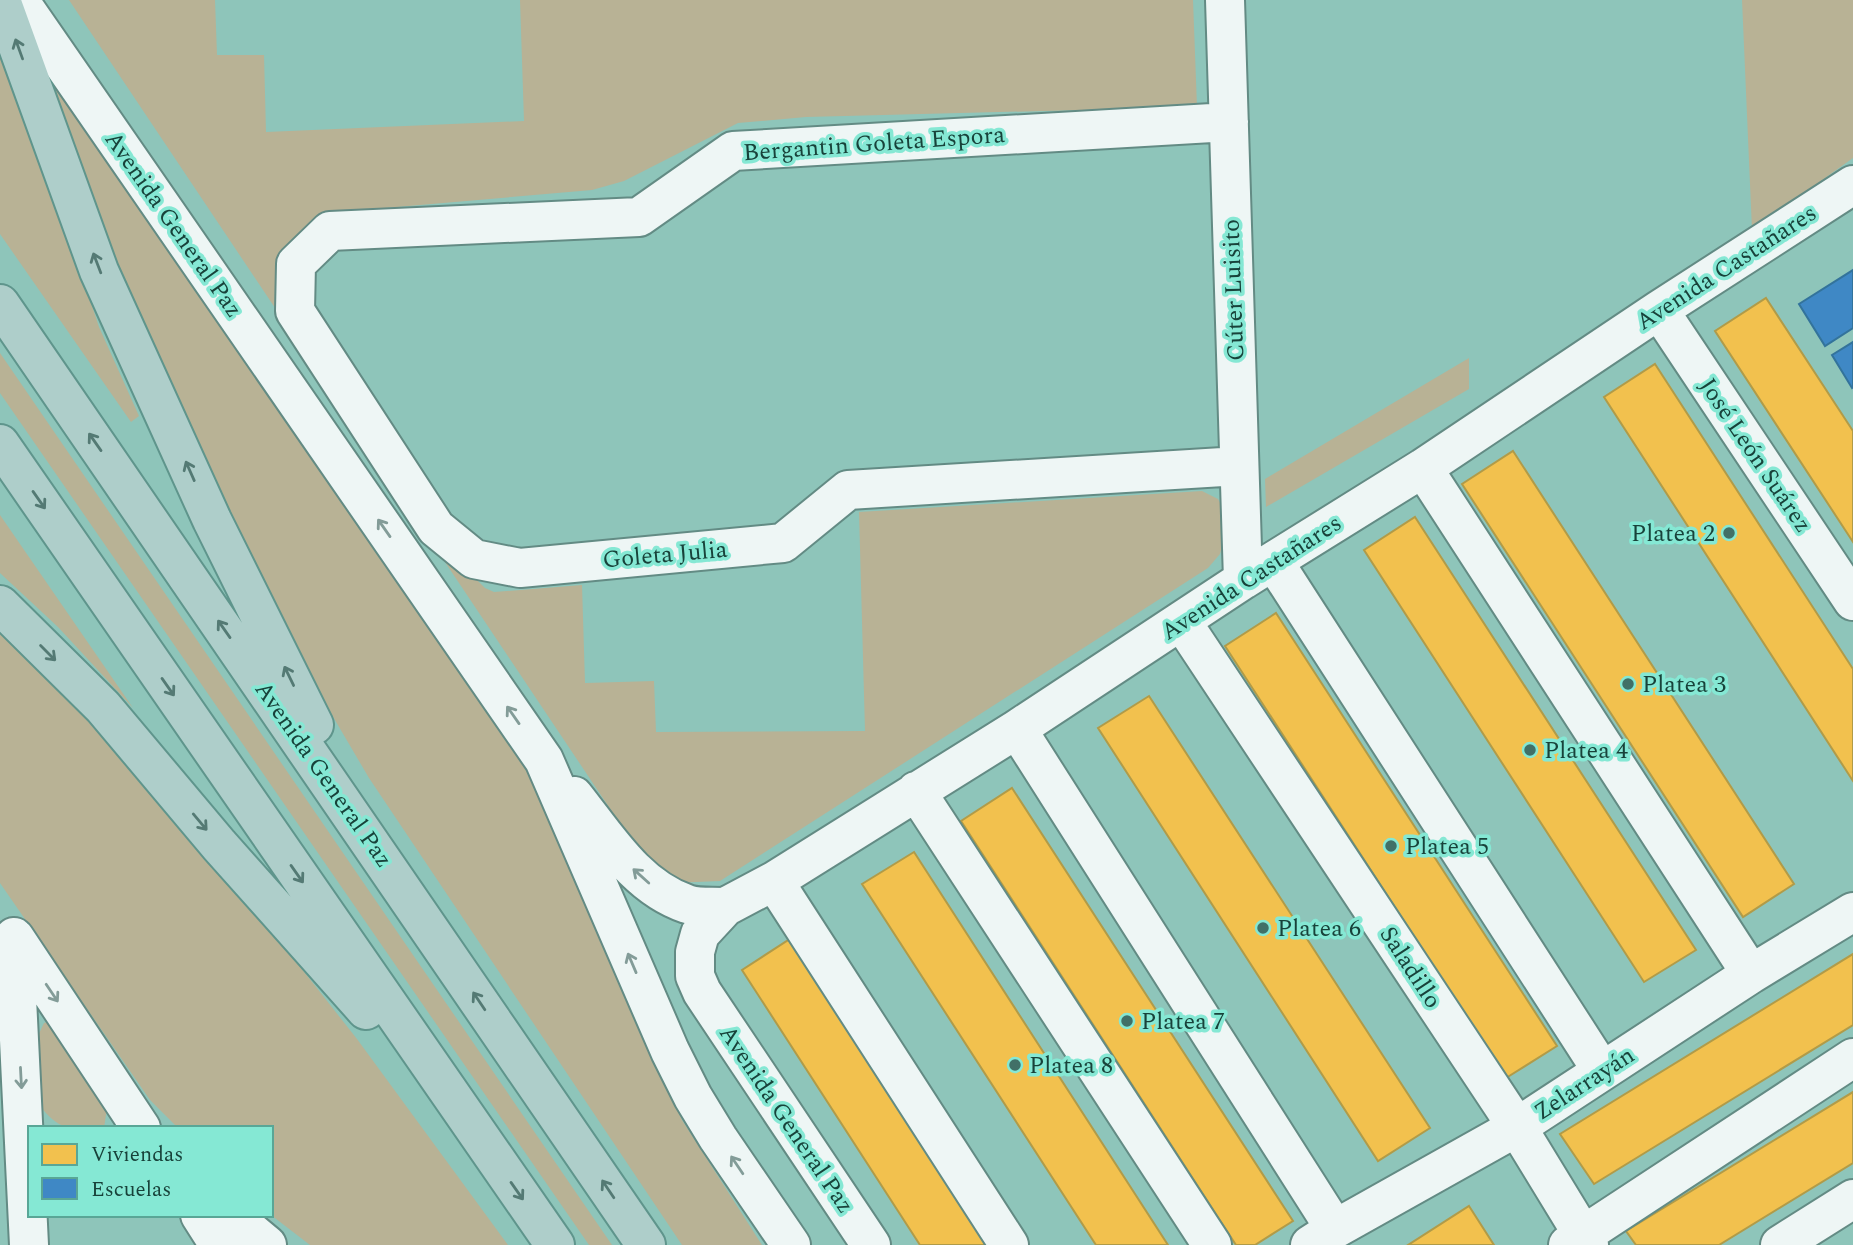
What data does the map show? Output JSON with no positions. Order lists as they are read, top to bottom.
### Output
{
  "streets": {
    "highway": ["Avenida General Paz"],
    "street": [
      "Bergantin Goleta Espora",
      "Avenida Castañares",
      "Cúter Luisito",
      "José León Suárez",
      "Goleta Julia",
      "Saladillo",
      "Zelarrayán"
    ]
  },
  "crossings": [
    ["Bergantin Goleta Espora", "Cúter Luisito"],
    ["Bergantin Goleta Espora", "Goleta Julia"],
    ["Avenida General Paz", "Avenida Castañares"],
    ["Avenida Castañares", "Cúter Luisito"],
    ["Avenida Castañares", "José León Suárez"],
    ["Avenida Castañares", "Saladillo"],
    ["Cúter Luisito", "Goleta Julia"],
    ["Saladillo", "Zelarrayán"]
  ],
  "places": [
    "Platea 2",
    "Platea 3",
    "Platea 4",
    "Platea 5",
    "Platea 6",
    "Platea 7",
    "Platea 8"
  ],
  "legend": ["Viviendas", "Escuelas"]
}
